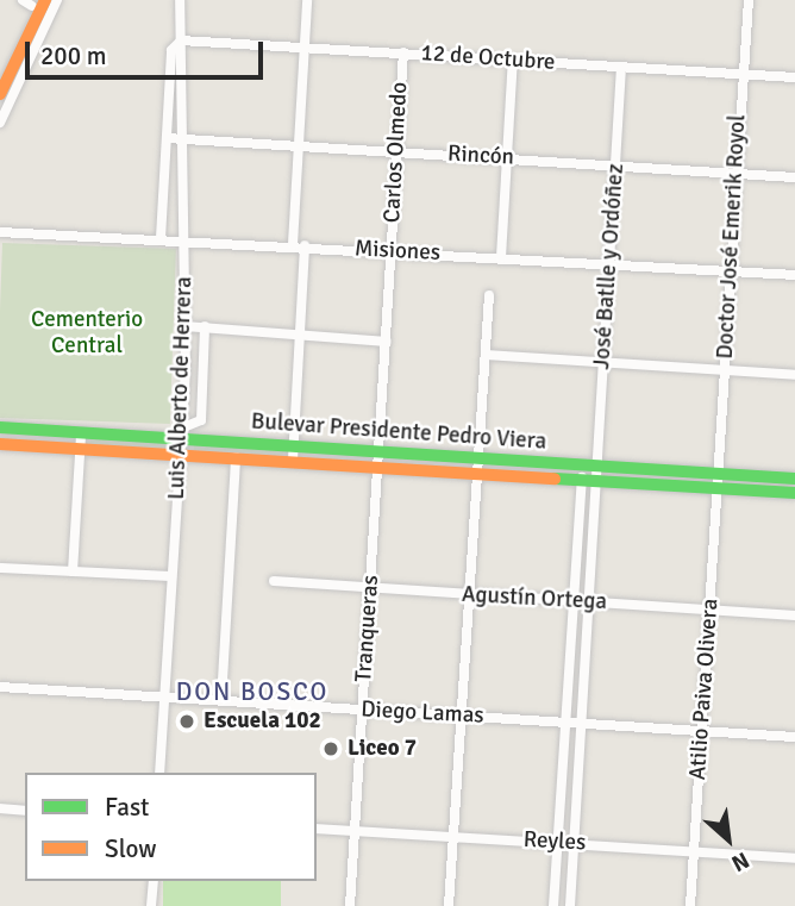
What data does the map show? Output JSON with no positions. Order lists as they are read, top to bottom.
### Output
{
  "streets": {
    "main road": ["Bulevar Presidente Pedro Viera"],
    "street": [
      "12 de Octubre",
      "Carlos Olmedo",
      "Rincón",
      "Doctor José Emerik Royol",
      "Misiones",
      "José Batlle y Ordóñez",
      "Luis Alberto de Herrera",
      "Agustín Ortega",
      "Tranqueras",
      "Atilio Paiva Olivera",
      "Diego Lamas",
      "Reyles"
    ]
  },
  "crossings": [
    ["12 de Octubre", "Carlos Olmedo"],
    ["12 de Octubre", "Doctor José Emerik Royol"],
    ["12 de Octubre", "José Batlle y Ordóñez"],
    ["12 de Octubre", "Luis Alberto de Herrera"],
    ["Carlos Olmedo", "Rincón"],
    ["Carlos Olmedo", "Misiones"],
    ["Carlos Olmedo", "Bulevar Presidente Pedro Viera"],
    ["Carlos Olmedo", "Tranqueras"],
    ["Rincón", "Doctor José Emerik Royol"],
    ["Rincón", "José Batlle y Ordóñez"],
    ["Rincón", "Luis Alberto de Herrera"],
    ["Doctor José Emerik Royol", "Misiones"],
    ["Doctor José Emerik Royol", "Bulevar Presidente Pedro Viera"],
    ["Doctor José Emerik Royol", "Atilio Paiva Olivera"],
    ["Misiones", "José Batlle y Ordóñez"],
    ["Misiones", "Luis Alberto de Herrera"],
    ["José Batlle y Ordóñez", "Bulevar Presidente Pedro Viera"],
    ["José Batlle y Ordóñez", "Agustín Ortega"],
    ["José Batlle y Ordóñez", "Diego Lamas"],
    ["José Batlle y Ordóñez", "Reyles"],
    ["Luis Alberto de Herrera", "Bulevar Presidente Pedro Viera"],
    ["Luis Alberto de Herrera", "Diego Lamas"],
    ["Bulevar Presidente Pedro Viera", "Tranqueras"],
    ["Bulevar Presidente Pedro Viera", "Atilio Paiva Olivera"],
    ["Agustín Ortega", "Tranqueras"],
    ["Agustín Ortega", "Atilio Paiva Olivera"],
    ["Tranqueras", "Diego Lamas"],
    ["Tranqueras", "Reyles"],
    ["Atilio Paiva Olivera", "Diego Lamas"],
    ["Atilio Paiva Olivera", "Reyles"]
  ],
  "districts": ["DON BOSCO"],
  "parks": ["Cementerio Central"],
  "places": ["Escuela 102", "Liceo 7"],
  "legend": ["Fast", "Slow"],
  "scale_bar": "200 m",
  "north": "bottom right"
}
